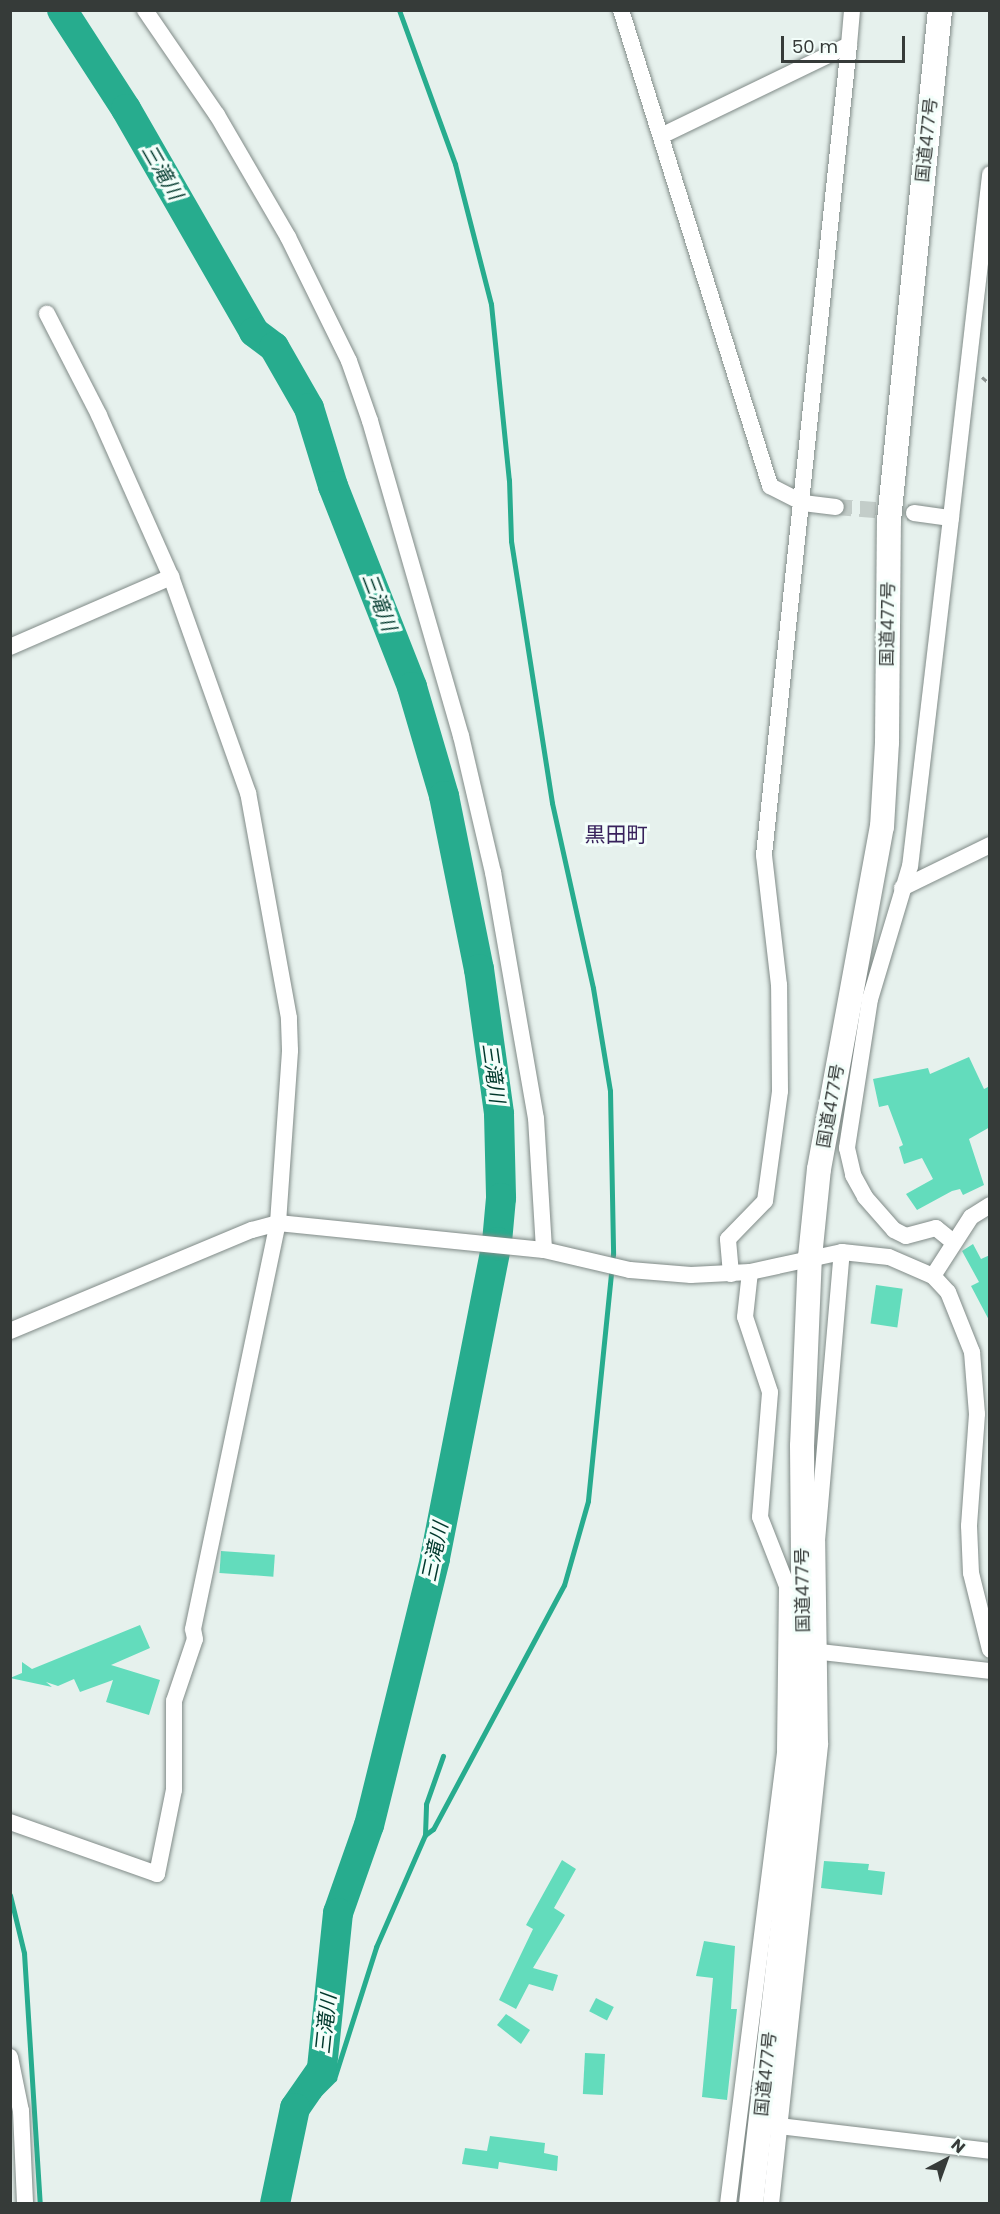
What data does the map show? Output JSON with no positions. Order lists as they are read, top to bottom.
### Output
{
  "streets": {
    "highway": ["国道477号"]
  },
  "districts": ["黒田町"],
  "water": ["三滝川"],
  "scale_bar": "50 m",
  "north": "top right"
}
